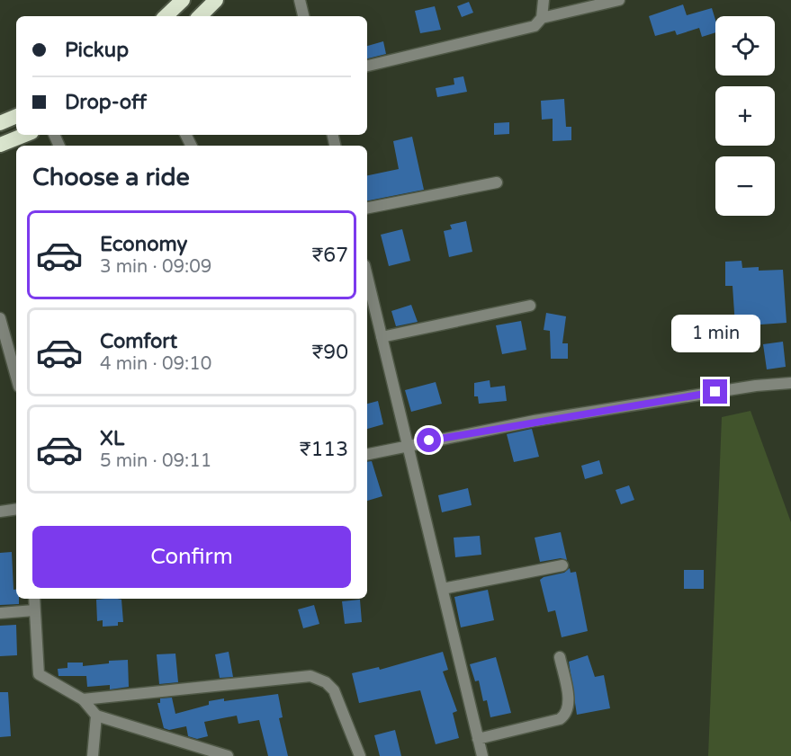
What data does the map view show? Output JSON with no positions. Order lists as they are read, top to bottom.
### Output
{
  "page": {
    "map_buttons": ["+", "−"],
    "banner": ["Pickup", "Drop-off"],
    "heading": "Choose a ride",
    "list": [
      {
        "name": "Economy",
        "note": "3 min · 09:09",
        "value": "₹67"
      },
      {
        "name": "Comfort",
        "note": "4 min · 09:10",
        "value": "₹90"
      },
      {
        "name": "XL",
        "note": "5 min · 09:11",
        "value": "₹113"
      }
    ],
    "bubble": "1 min",
    "buttons": "Confirm"
  }
}
